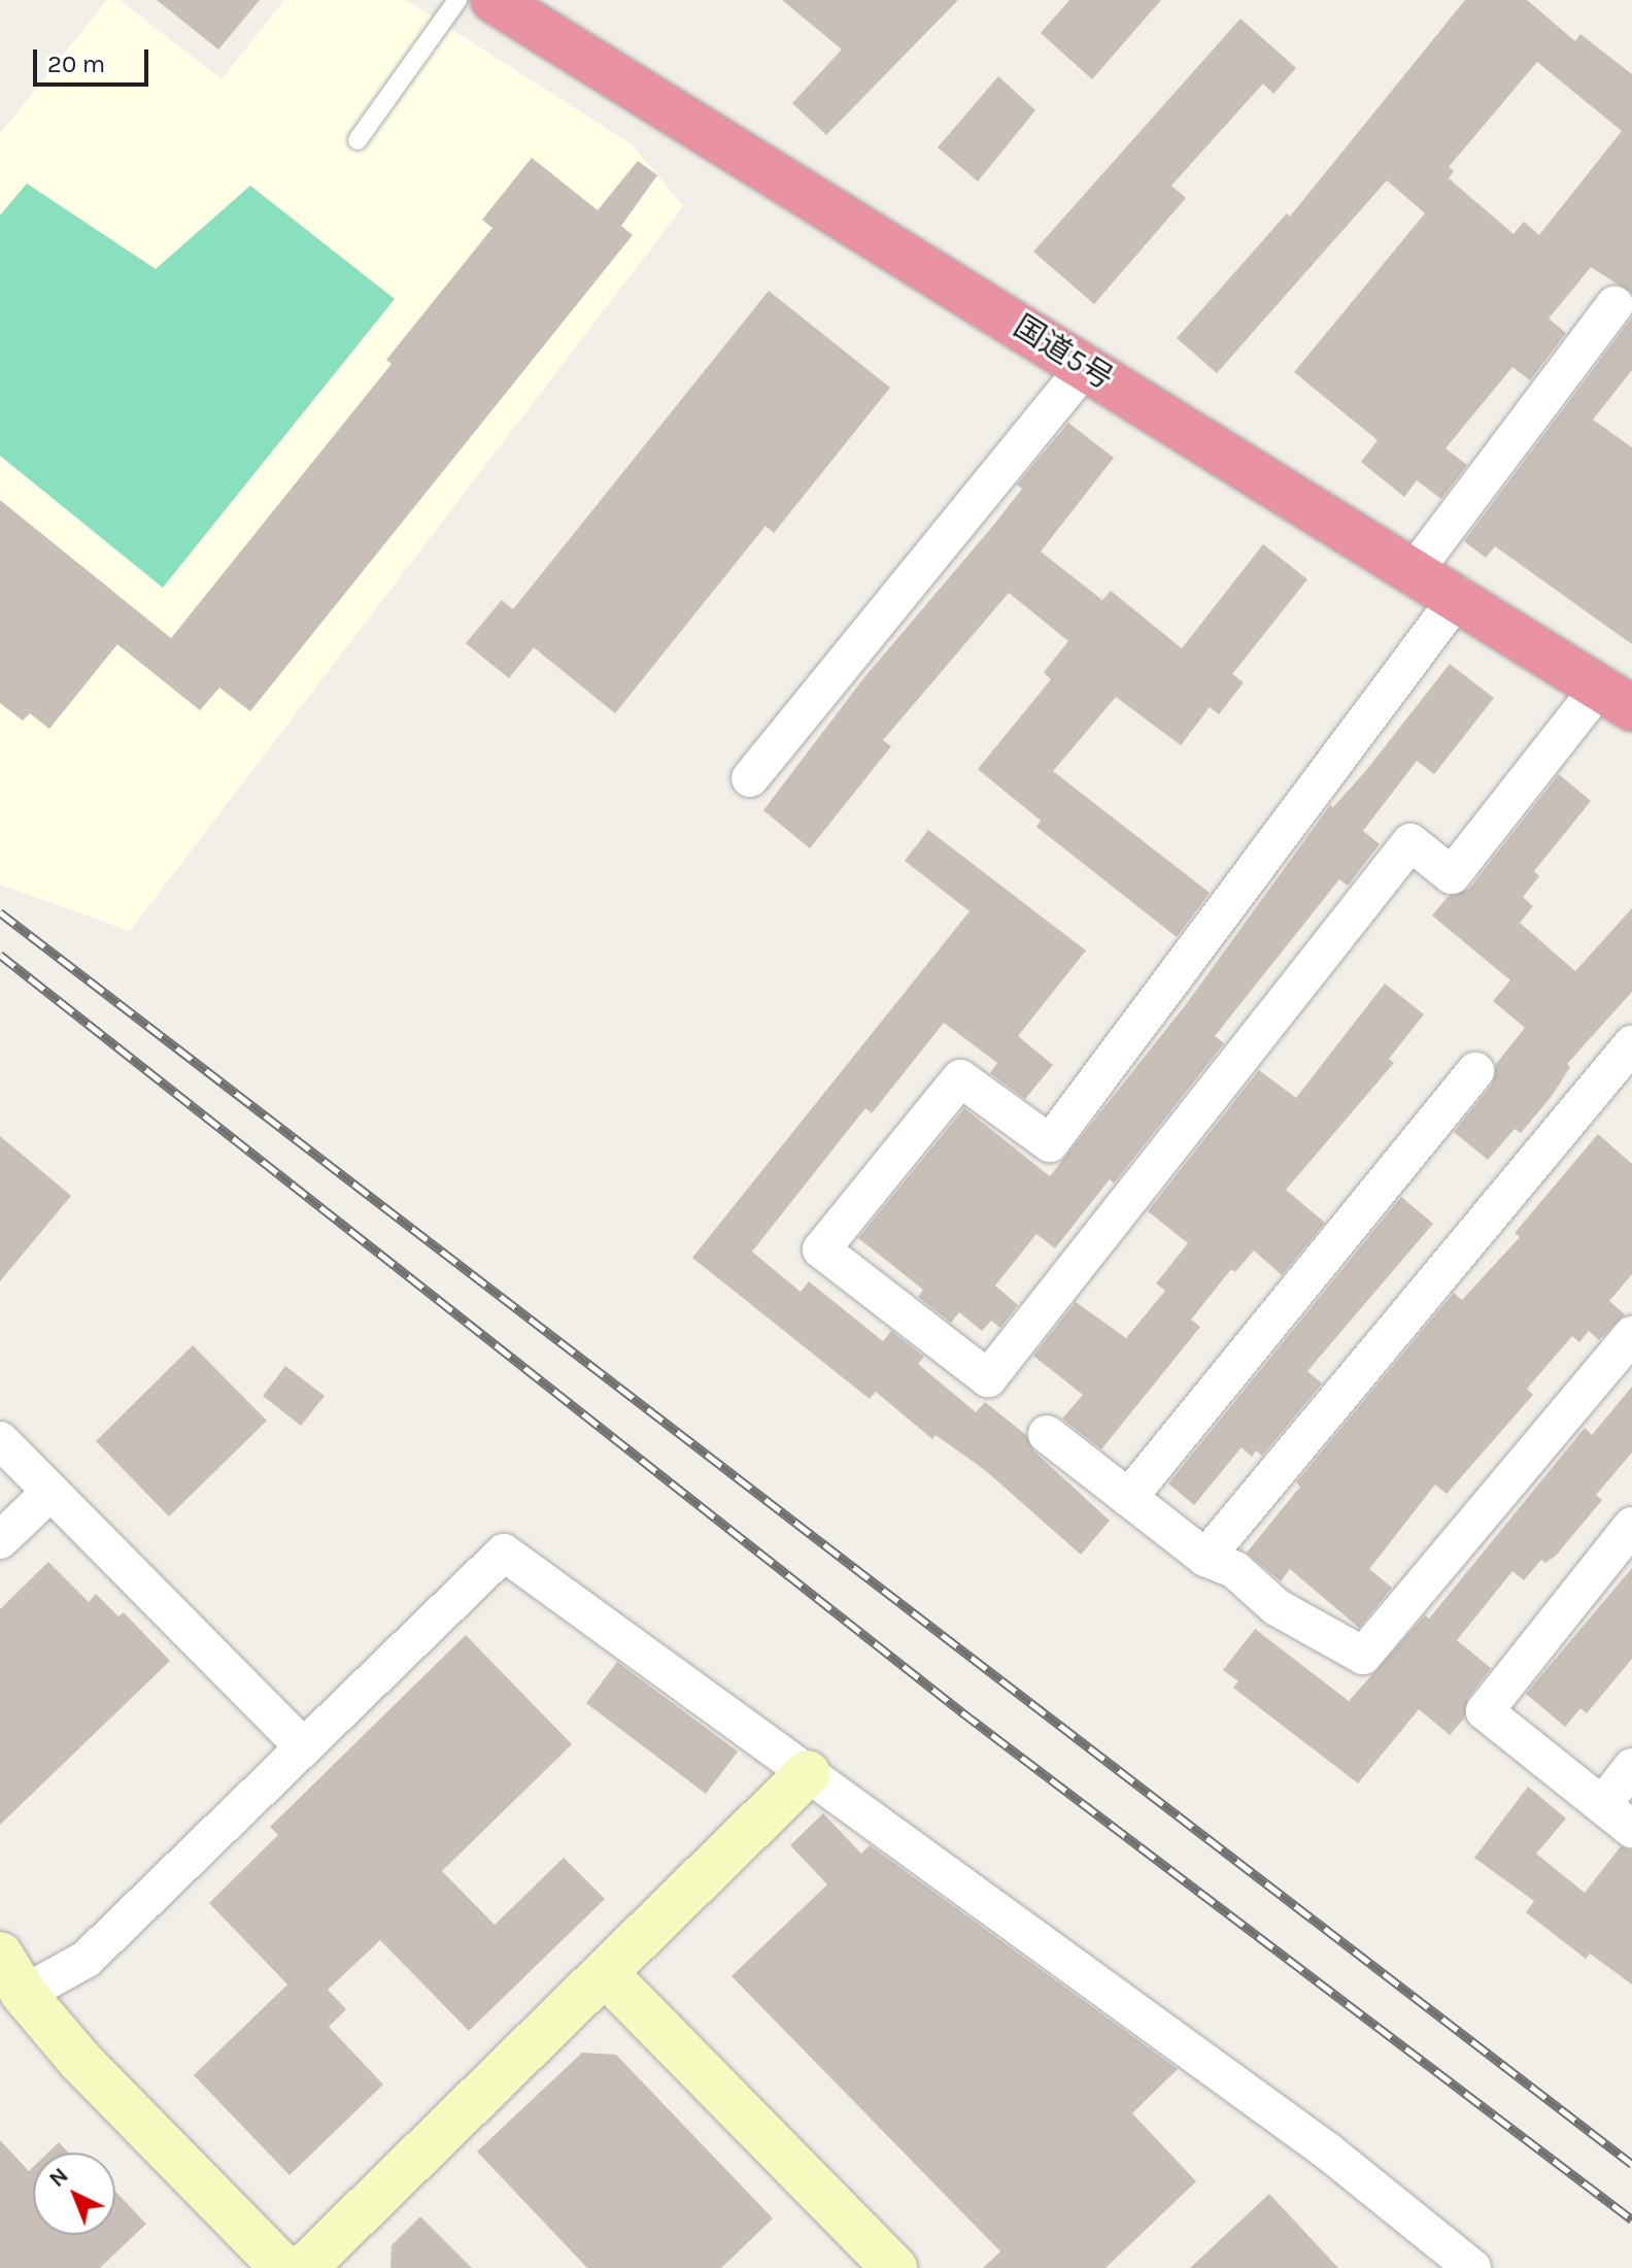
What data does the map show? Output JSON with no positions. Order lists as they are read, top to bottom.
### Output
{
  "streets": {
    "highway": ["国道5号"]
  },
  "scale_bar": "20 m",
  "north": "top left"
}
